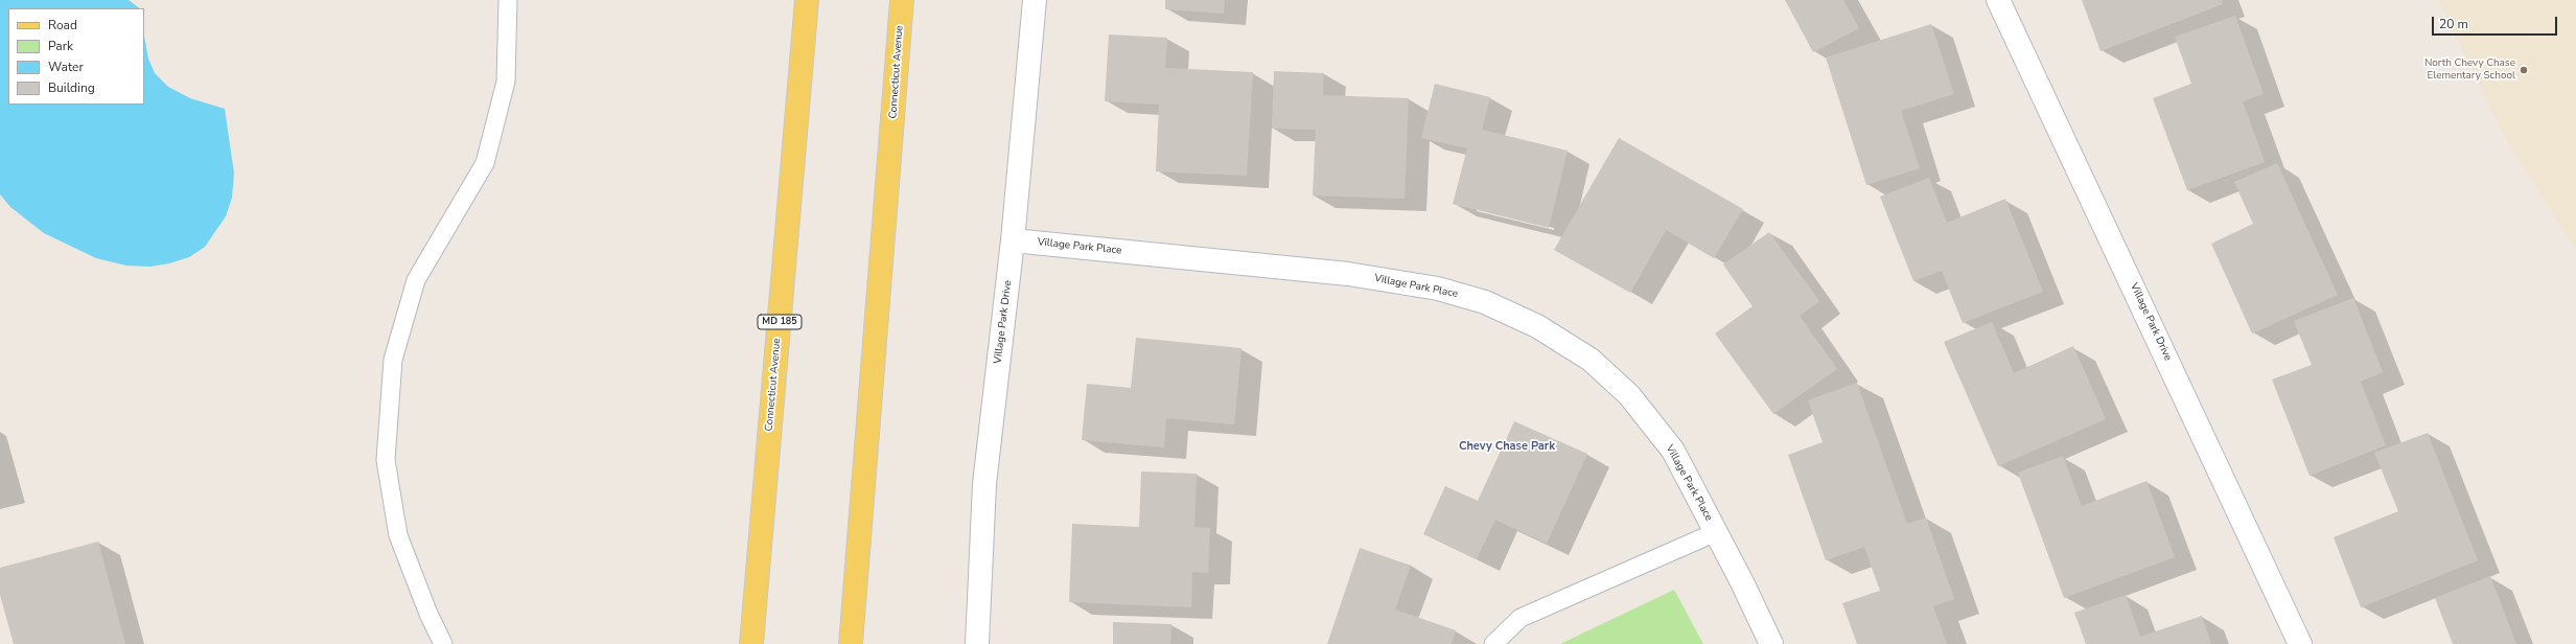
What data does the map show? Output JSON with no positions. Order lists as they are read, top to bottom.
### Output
{
  "streets": {
    "main road": ["Connecticut Avenue", "MD 185"],
    "street": ["Village Park Place", "Village Park Drive"]
  },
  "crossings": [
    ["Village Park Place", "Village Park Drive"]
  ],
  "districts": ["Chevy Chase Park"],
  "places": ["North Chevy Chase Elementary School"],
  "legend": [
    "Road",
    "Park",
    "Water",
    "Building"
  ],
  "scale_bar": "20 m"
}
